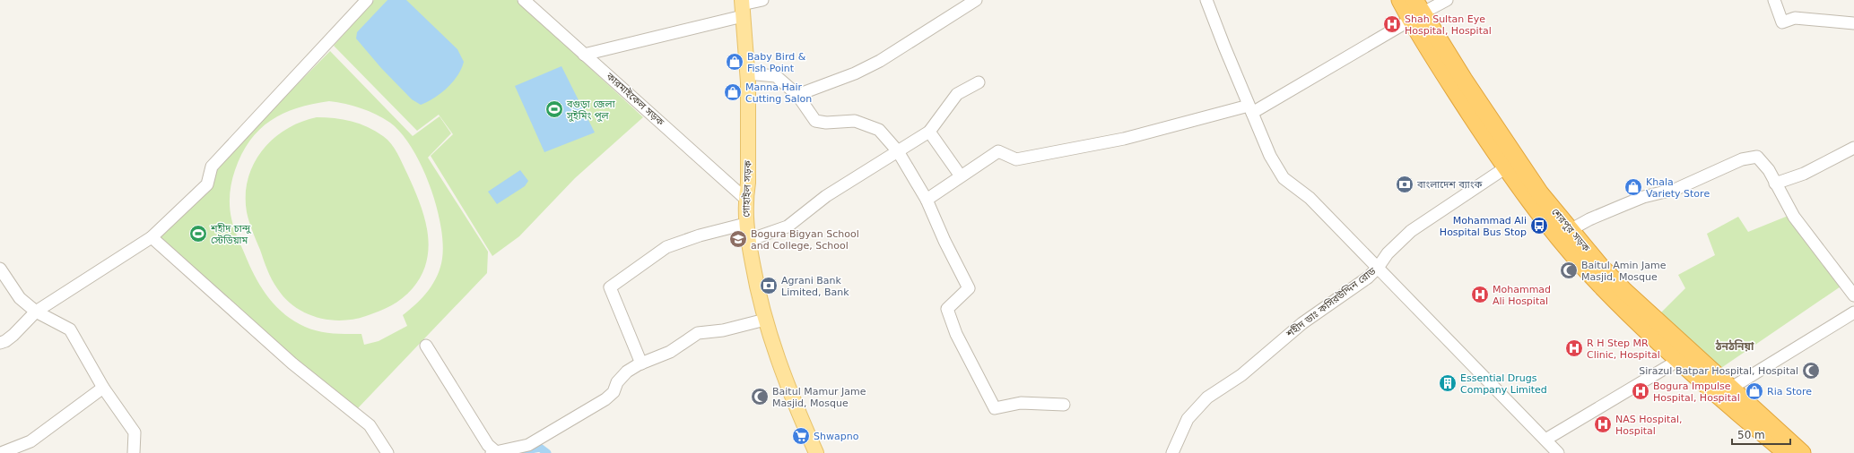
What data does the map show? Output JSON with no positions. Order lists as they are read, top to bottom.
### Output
{
  "streets": {
    "highway": ["শেরপুর সড়ক"],
    "main road": ["গোহাইল সড়ক"],
    "street": ["কারমাইকেল সড়ক", "শহীদ ডাঃ কসিরউদ্দিন রোড"]
  },
  "crossings": [
    ["কারমাইকেল সড়ক", "গোহাইল সড়ক"],
    ["শেরপুর সড়ক", "শহীদ ডাঃ কসিরউদ্দিন রোড"]
  ],
  "districts": ["ঠনঠনিয়া"],
  "places": {
    "hospital": [
      "Shah Sultan Eye Hospital, Hospital",
      "Mohammad Ali Hospital",
      "R H Step MR Clinic, Hospital",
      "Bogura Impulse Hospital, Hospital",
      "NAS Hospital, Hospital"
    ],
    "shop": [
      "Baby Bird & Fish Point",
      "Manna Hair Cutting Salon",
      "Khala Variety Store",
      "Ria Store"
    ],
    "sports": ["বগুড়া জেলা সুইমিং পুল", "শহীদ চান্দু স্টেডিয়াম"],
    "bank": ["বাংলাদেশ ব্যাংক", "Agrani Bank Limited, Bank"],
    "bus stop": ["Mohammad Ali Hospital Bus Stop"],
    "school or university": ["Bogura Bigyan School and College, School"],
    "mosque": ["Baitul Amin Jame Masjid, Mosque", "Sirazul Batpar Hospital, Hospital", "Baitul Mamur Jame Masjid, Mosque"],
    "building": ["Essential Drugs Company Limited"],
    "supermarket": ["Shwapno"]
  },
  "scale_bar": "50 m"
}
